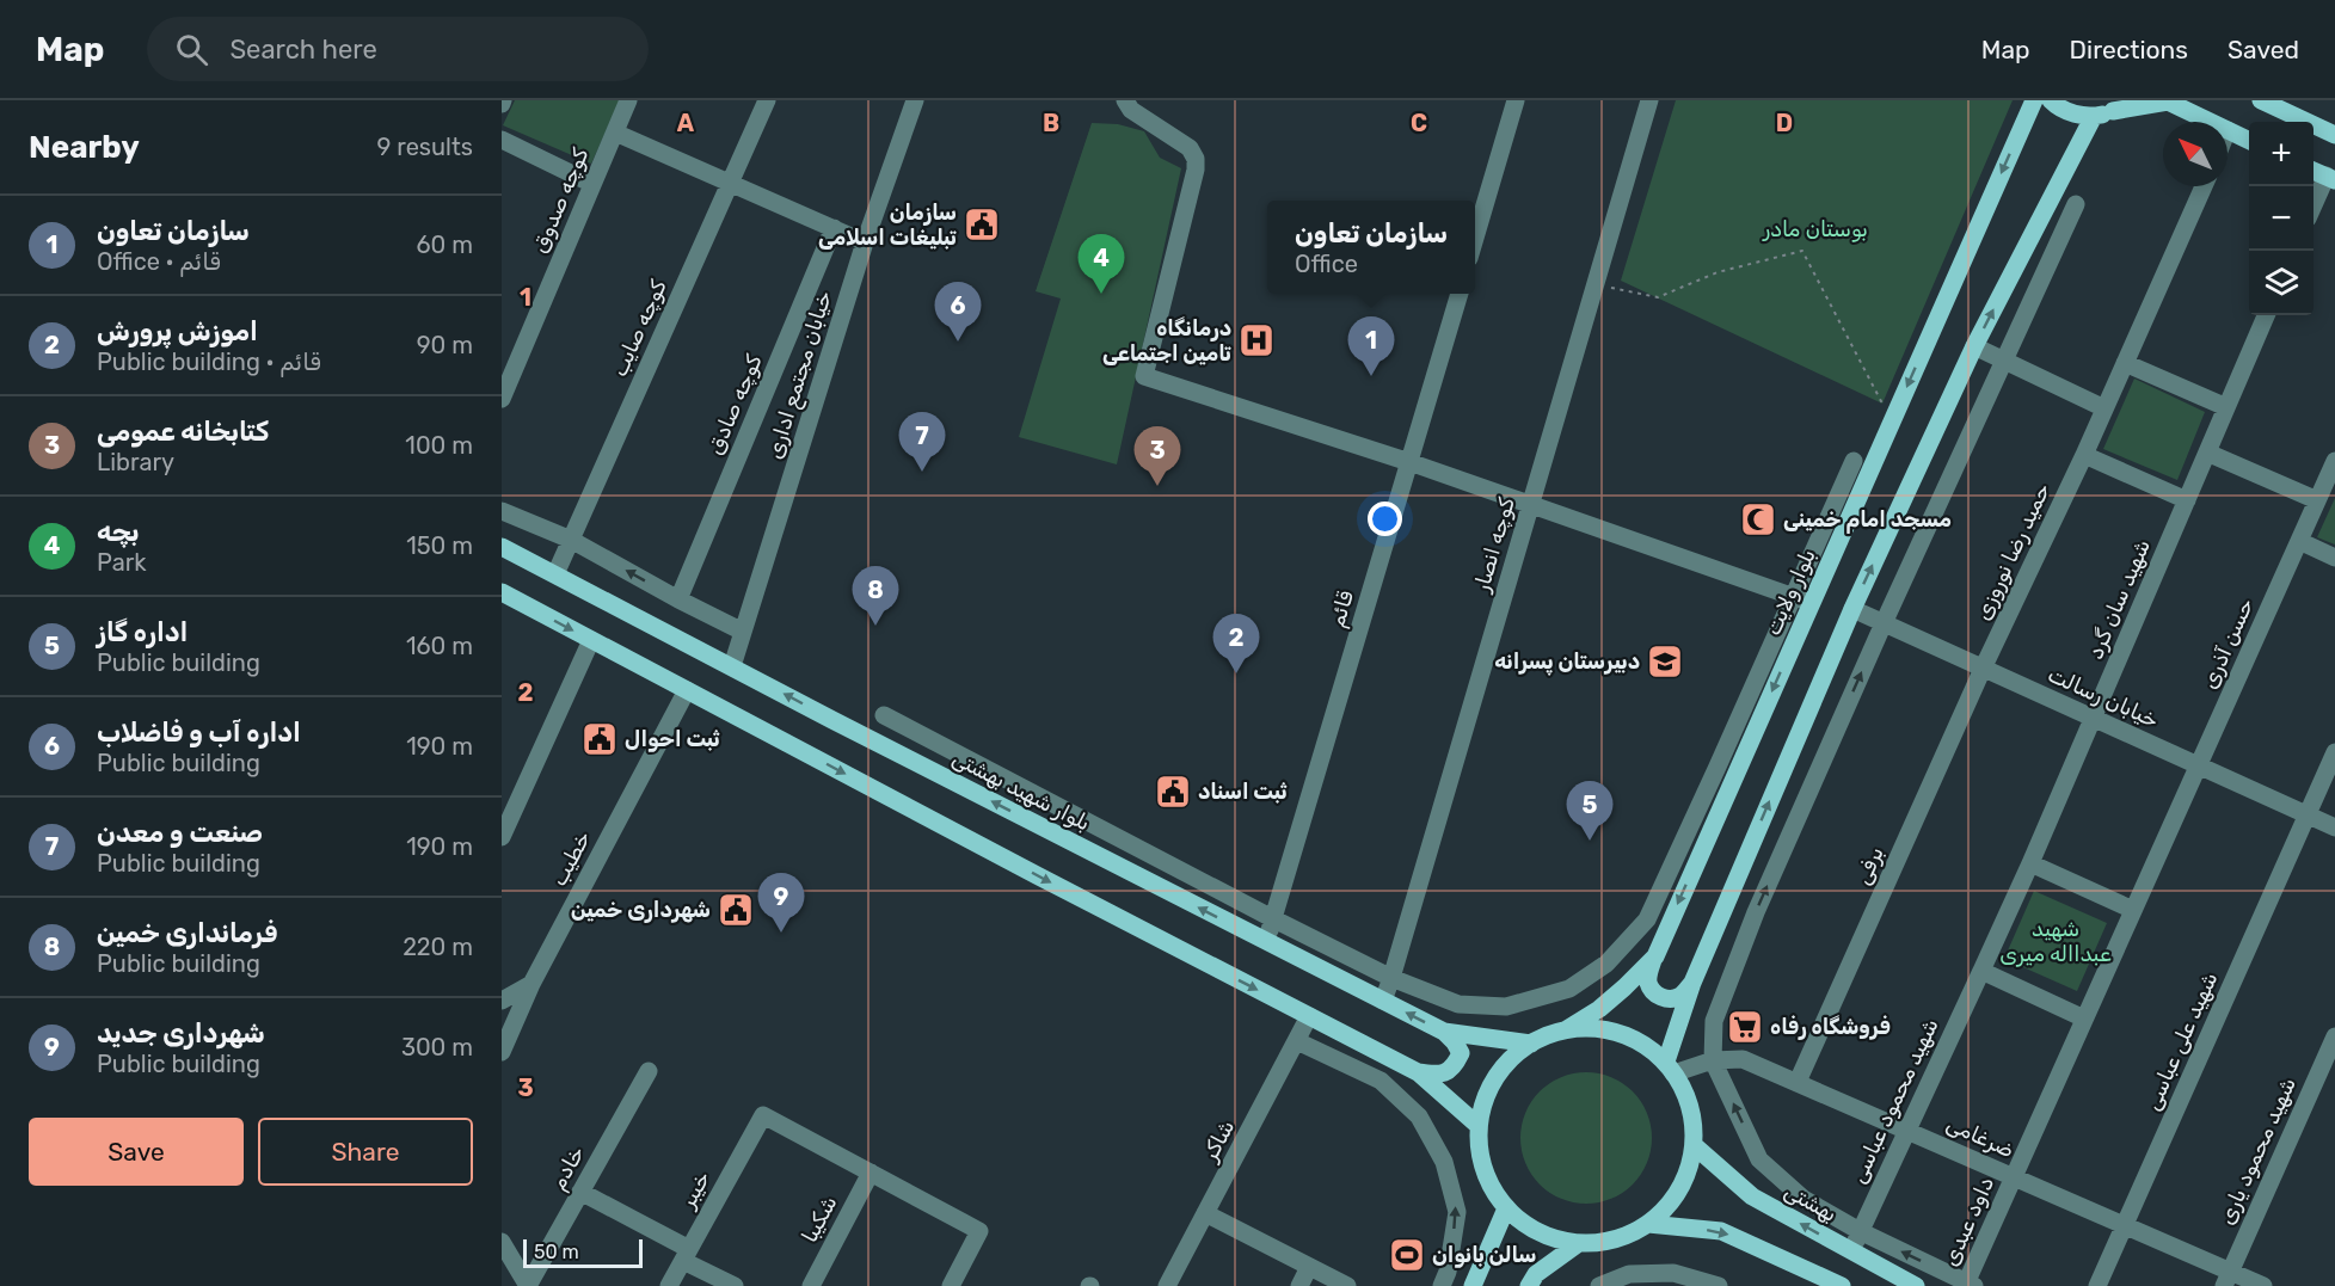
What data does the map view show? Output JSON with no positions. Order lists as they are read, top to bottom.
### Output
{
  "streets": {
    "main road": ["بلوار ولایت", "بلوار شهید بهشتی", "بهشتی"],
    "street": [
      "کوچه صدوق",
      "کوچه صایب",
      "خیابان مجتمع اداری",
      "کوچه صادق",
      "کوچه انصار",
      "حمید رضا نوروزی",
      "شهید سان گرد",
      "قائم",
      "حسن آذری",
      "خیابان رسالت",
      "خطیب",
      "برفی",
      "شهید علی عباسی",
      "شهید محمود عباسی",
      "ضرغامی",
      "شاکر",
      "شهید محمود یاری",
      "خادم",
      "خیبر",
      "شکیبا",
      "داود عبدی"
    ]
  },
  "crossings": [
    ["کوچه صایب", "بلوار شهید بهشتی"],
    ["خیابان مجتمع اداری", "بلوار شهید بهشتی"],
    ["کوچه انصار", "بلوار شهید بهشتی"],
    ["حمید رضا نوروزی", "خیابان رسالت"],
    ["حمید رضا نوروزی", "برفی"],
    ["بلوار ولایت", "بلوار شهید بهشتی"],
    ["بلوار ولایت", "ضرغامی"],
    ["بلوار ولایت", "بهشتی"],
    ["شهید سان گرد", "خیابان رسالت"],
    ["قائم", "بلوار شهید بهشتی"],
    ["حسن آذری", "خیابان رسالت"],
    ["حسن آذری", "داود عبدی"],
    ["خیابان رسالت", "برفی"],
    ["خیابان رسالت", "شهید علی عباسی"],
    ["بلوار شهید بهشتی", "ضرغامی"],
    ["بلوار شهید بهشتی", "بهشتی"],
    ["برفی", "ضرغامی"],
    ["شهید علی عباسی", "ضرغامی"],
    ["شهید محمود عباسی", "ضرغامی"],
    ["شهید محمود عباسی", "بهشتی"],
    ["ضرغامی", "شهید محمود یاری"],
    ["ضرغامی", "بهشتی"],
    ["ضرغامی", "داود عبدی"],
    ["خیبر", "شکیبا"]
  ],
  "parks": ["بوستان مادر", "شهید عبدااله میری"],
  "places": {
    "public building": [
      "سازمان تبلیغات اسلامی",
      "ثبت احوال",
      "ثبت اسناد",
      "شهرداری خمین"
    ],
    "hospital": ["درمانگاه تامین اجتماعی"],
    "mosque": ["مسجد امام خمینی"],
    "school or university": ["دبیرستان پسرانه"],
    "supermarket": ["فروشگاه رفاه"],
    "sports": ["سالن بانوان"]
  },
  "scale_bar": "50 m",
  "north": "top left",
  "page": {
    "header": "Map",
    "search": "Search here",
    "nav": ["Map", "Directions", "Saved"],
    "heading": ["Nearby", "9 results"],
    "map_buttons": ["+", "−"],
    "list": [
      {
        "mark": "1",
        "name": "سازمان تعاون",
        "note": "Office · قائم",
        "value": "60 m"
      },
      {
        "mark": "2",
        "name": "اموزش پرورش",
        "note": "Public building · قائم",
        "value": "90 m"
      },
      {
        "mark": "3",
        "name": "کتابخانه عمومی",
        "note": "Library",
        "value": "100 m"
      },
      {
        "mark": "4",
        "name": "بچه",
        "note": "Park",
        "value": "150 m"
      },
      {
        "mark": "5",
        "name": "اداره گاز",
        "note": "Public building",
        "value": "160 m"
      },
      {
        "mark": "6",
        "name": "اداره آب و فاضلاب",
        "note": "Public building",
        "value": "190 m"
      },
      {
        "mark": "7",
        "name": "صنعت و معدن",
        "note": "Public building",
        "value": "190 m"
      },
      {
        "mark": "8",
        "name": "فرمانداری خمین",
        "note": "Public building",
        "value": "220 m"
      },
      {
        "mark": "9",
        "name": "شهرداری جدید",
        "note": "Public building",
        "value": "300 m"
      }
    ],
    "popup": ["سازمان تعاون", "Office"],
    "pins": [
      "4",
      "6",
      "1",
      "7",
      "3",
      "8",
      "2",
      "5",
      "9"
    ],
    "buttons": ["Save", "Share"],
    "scale": "50 m"
  },
  "grid": {
    "columns": [
      "A",
      "B",
      "C",
      "D"
    ],
    "rows": ["1", "2", "3"]
  }
}
